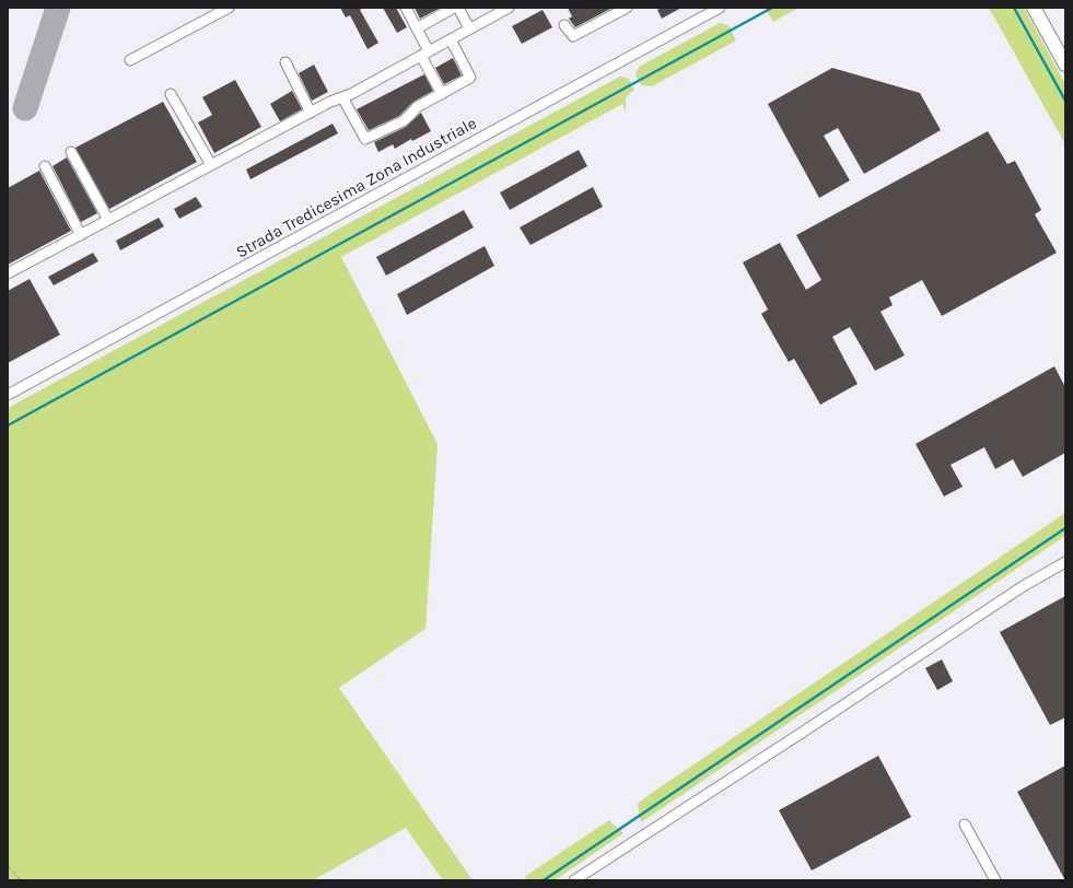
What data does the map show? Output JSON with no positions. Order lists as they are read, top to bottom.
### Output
{
  "streets": {
    "street": ["Strada Tredicesima Zona Industriale"]
  }
}
